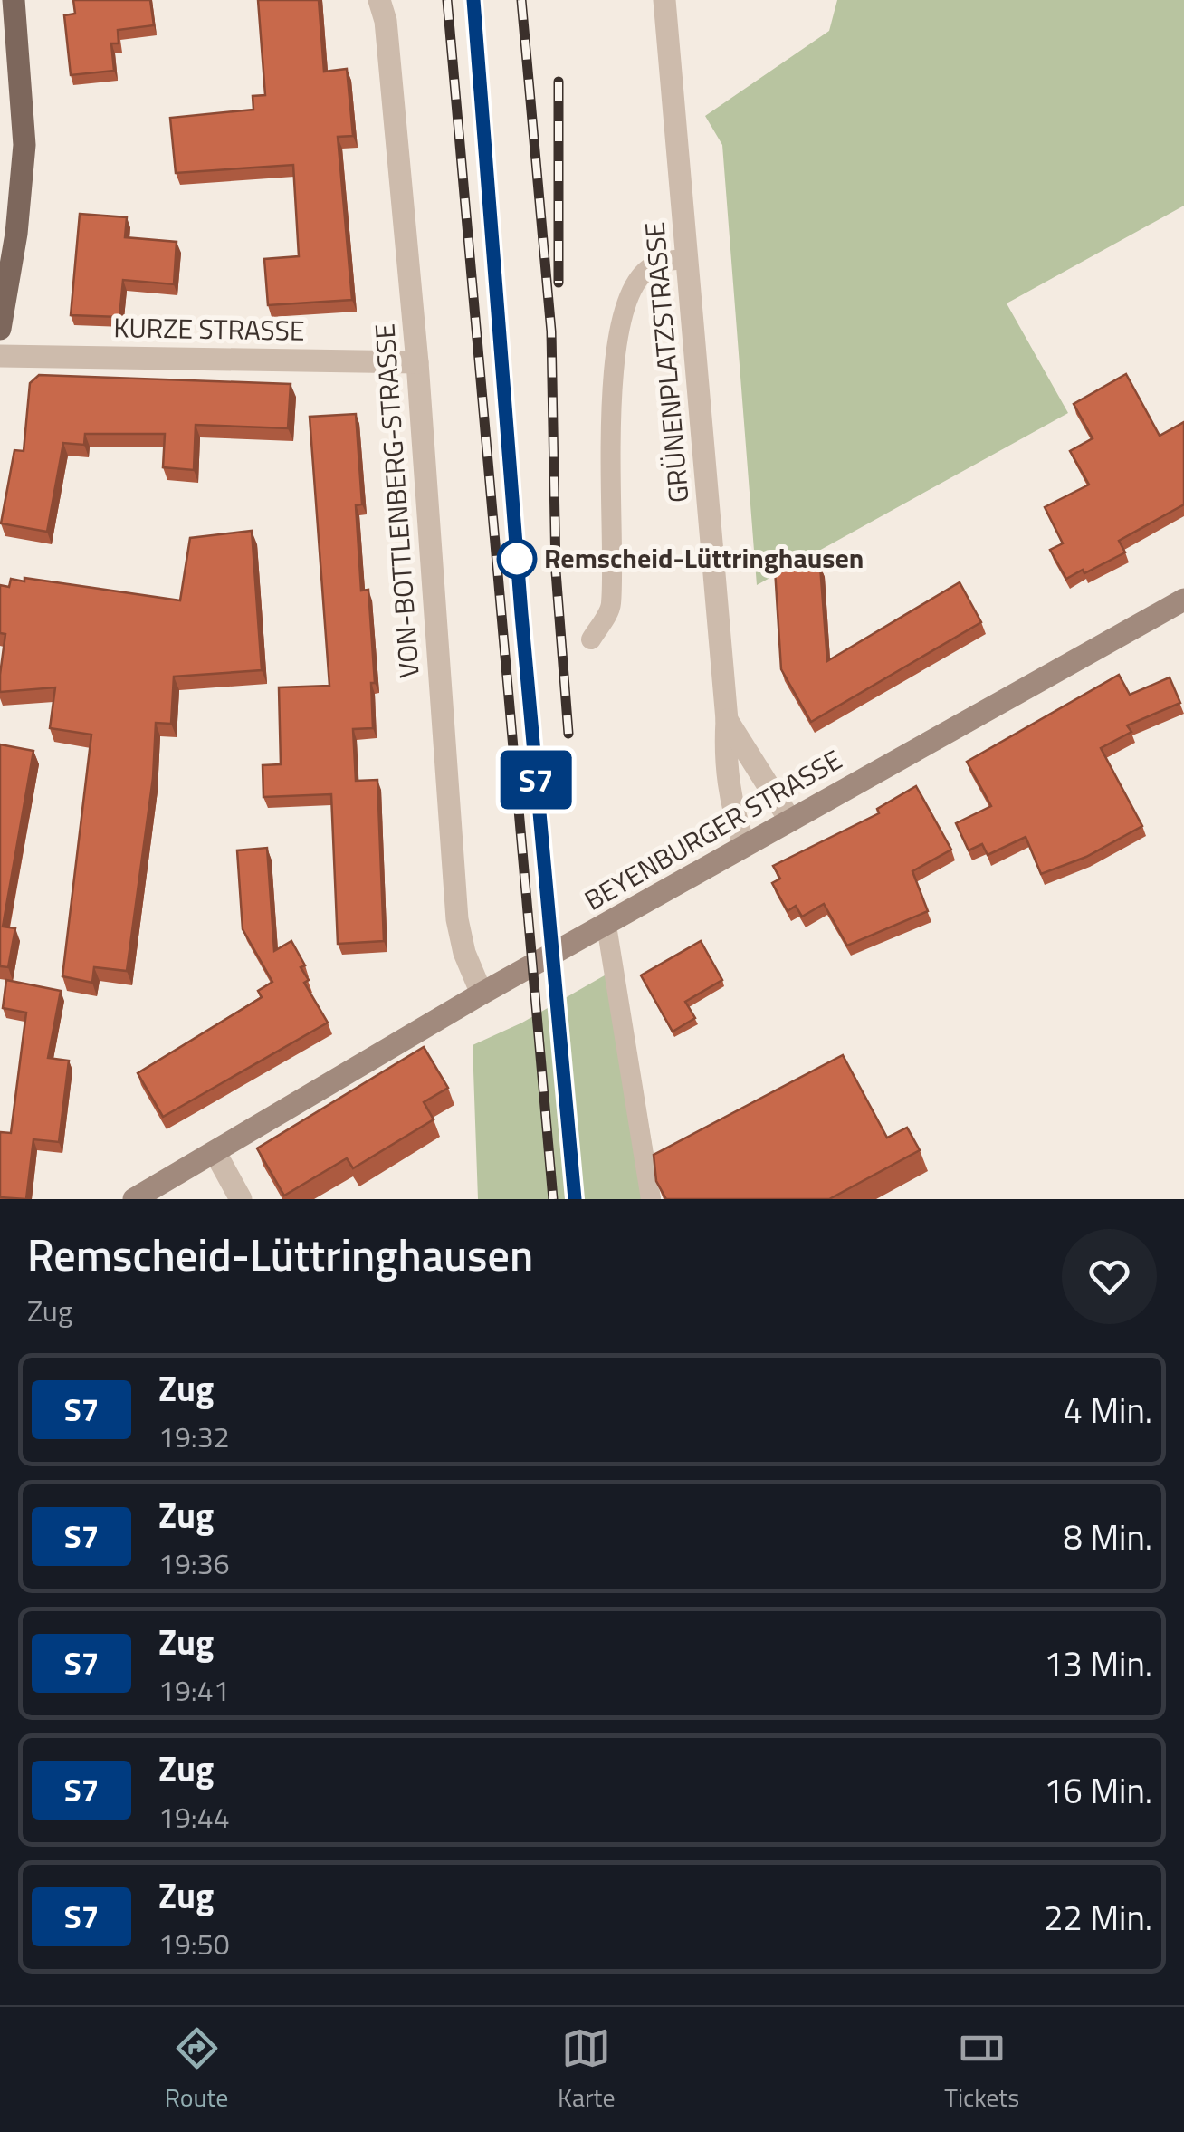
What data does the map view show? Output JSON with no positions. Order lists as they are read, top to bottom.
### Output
{
  "streets": {
    "main road": ["BEYENBURGER STRASSE"],
    "street": ["KURZE STRASSE", "GRÜNENPLATZSTRASSE", "VON-BOTTLENBERG-STRASSE"]
  },
  "crossings": [
    ["KURZE STRASSE", "VON-BOTTLENBERG-STRASSE"],
    ["GRÜNENPLATZSTRASSE", "BEYENBURGER STRASSE"],
    ["VON-BOTTLENBERG-STRASSE", "BEYENBURGER STRASSE"]
  ],
  "places": ["Remscheid-Lüttringhausen"],
  "page": {
    "on_map": "S7",
    "heading": ["Remscheid-Lüttringhausen", "Zug"],
    "list": [
      {
        "mark": "S7",
        "name": "Zug",
        "note": "19:32",
        "value": "4 Min."
      },
      {
        "mark": "S7",
        "name": "Zug",
        "note": "19:36",
        "value": "8 Min."
      },
      {
        "mark": "S7",
        "name": "Zug",
        "note": "19:41",
        "value": "13 Min."
      },
      {
        "mark": "S7",
        "name": "Zug",
        "note": "19:44",
        "value": "16 Min."
      },
      {
        "mark": "S7",
        "name": "Zug",
        "note": "19:50",
        "value": "22 Min."
      }
    ],
    "tabs": ["Route", "Karte", "Tickets"]
  }
}
